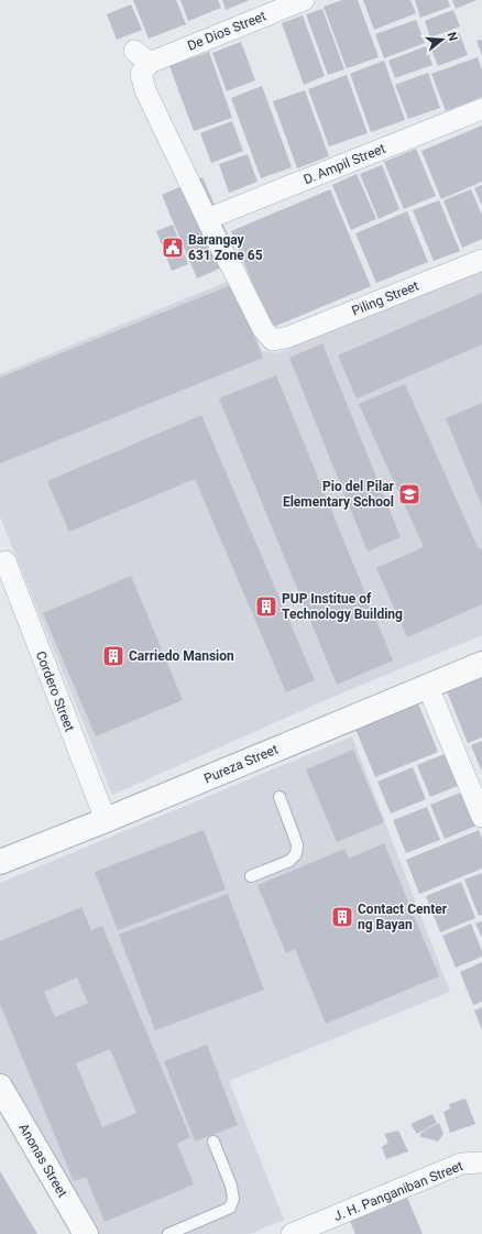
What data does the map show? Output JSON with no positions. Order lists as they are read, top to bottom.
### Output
{
  "streets": {
    "street": [
      "De Dios Street",
      "D. Ampil Street",
      "Piling Street",
      "Cordero Street",
      "Pureza Street",
      "Anonas Street",
      "J. H. Panganiban Street"
    ]
  },
  "crossings": [
    ["De Dios Street", "D. Ampil Street"],
    ["De Dios Street", "Piling Street"],
    ["D. Ampil Street", "Piling Street"],
    ["Cordero Street", "Pureza Street"]
  ],
  "places": {
    "public building": ["Barangay 631 Zone 65"],
    "school or university": ["Pio del Pilar Elementary School"],
    "building": ["PUP Institue of Technology Building", "Carriedo Mansion", "Contact Center ng Bayan"]
  },
  "north": "right"
}
